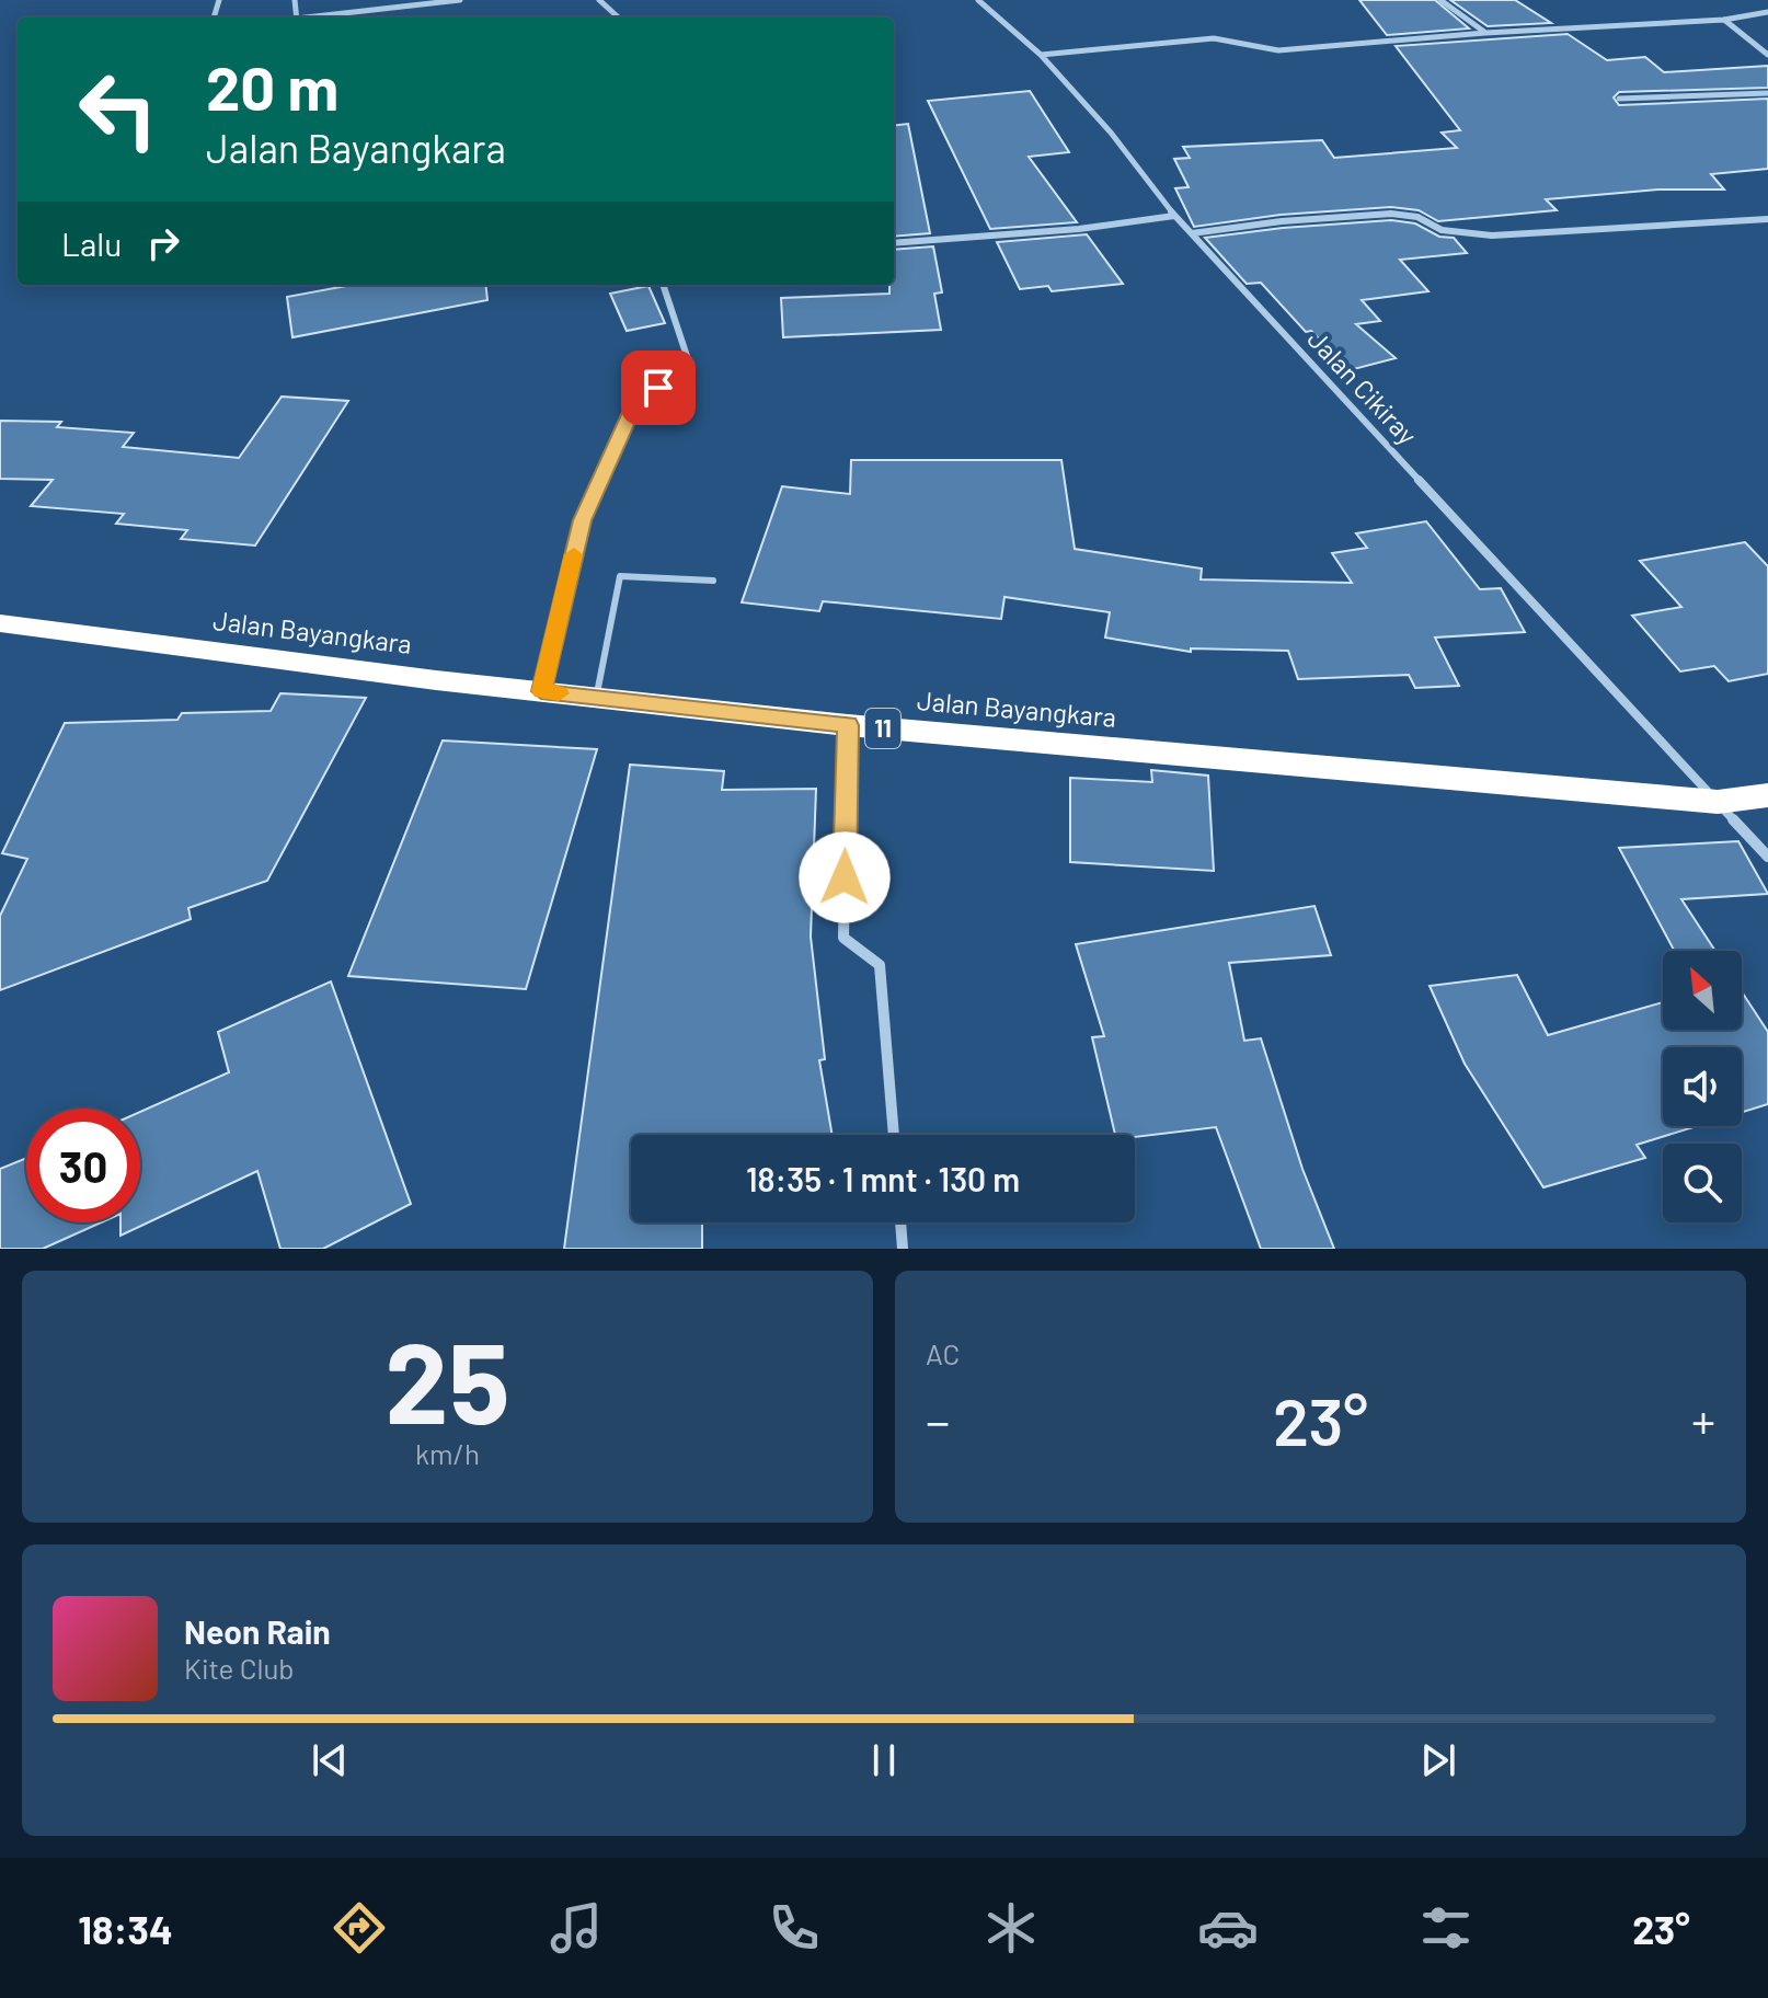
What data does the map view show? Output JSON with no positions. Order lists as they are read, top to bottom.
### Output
{
  "streets": {
    "highway": ["Jalan Bayangkara", "11"],
    "street": ["Jalan Cikiray"]
  },
  "crossings": [
    ["Jalan Cikiray", "Jalan Bayangkara"]
  ],
  "north": "top left",
  "page": {
    "turn": ["20 m", "Jalan Bayangkara"],
    "then": "Lalu",
    "limit": "30",
    "trip": "18:35 · 1 mnt · 130 m",
    "tile": [
      ["25", "km/h"],
      "AC"
    ],
    "heat": ["−", "23°", "+"],
    "song": ["Neon Rain", "Kite Club"],
    "tabs": ["18:34", "23°"]
  }
}
